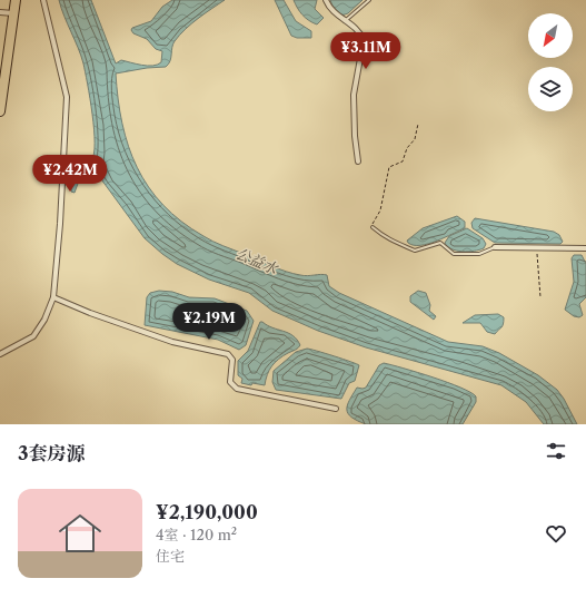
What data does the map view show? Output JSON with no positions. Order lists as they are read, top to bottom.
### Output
{
  "water": ["公益水"],
  "north": "bottom left",
  "page": {
    "price": ["¥3.11M", "¥2.42M", "¥2.19M"],
    "heading": "3套房源",
    "list": [
      {
        "name": "¥2,190,000",
        "note": "4室 · 120 m² · 住宅"
      }
    ]
  }
}
